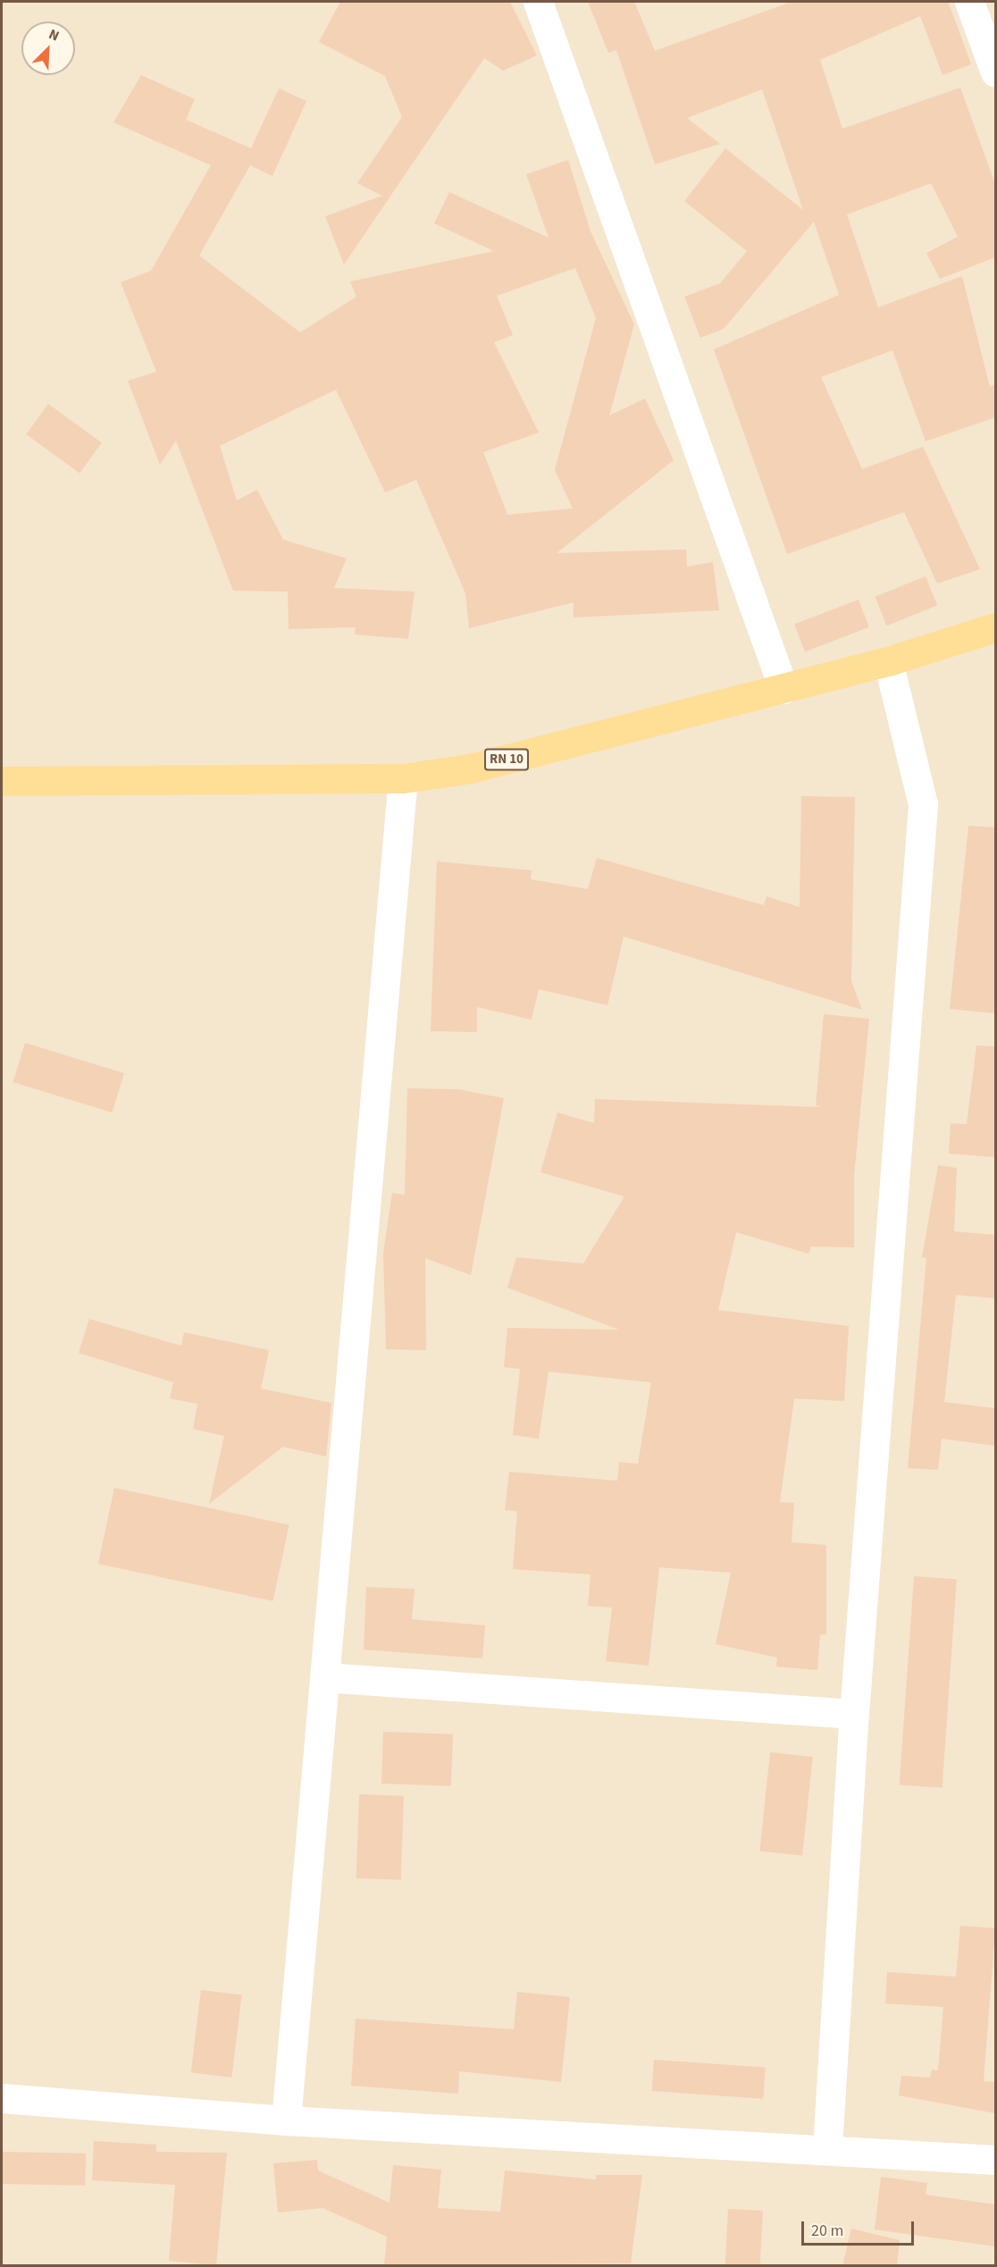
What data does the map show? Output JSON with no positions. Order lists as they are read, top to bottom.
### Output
{
  "streets": {
    "main road": ["RN 10"]
  },
  "scale_bar": "20 m",
  "north": "top right"
}
